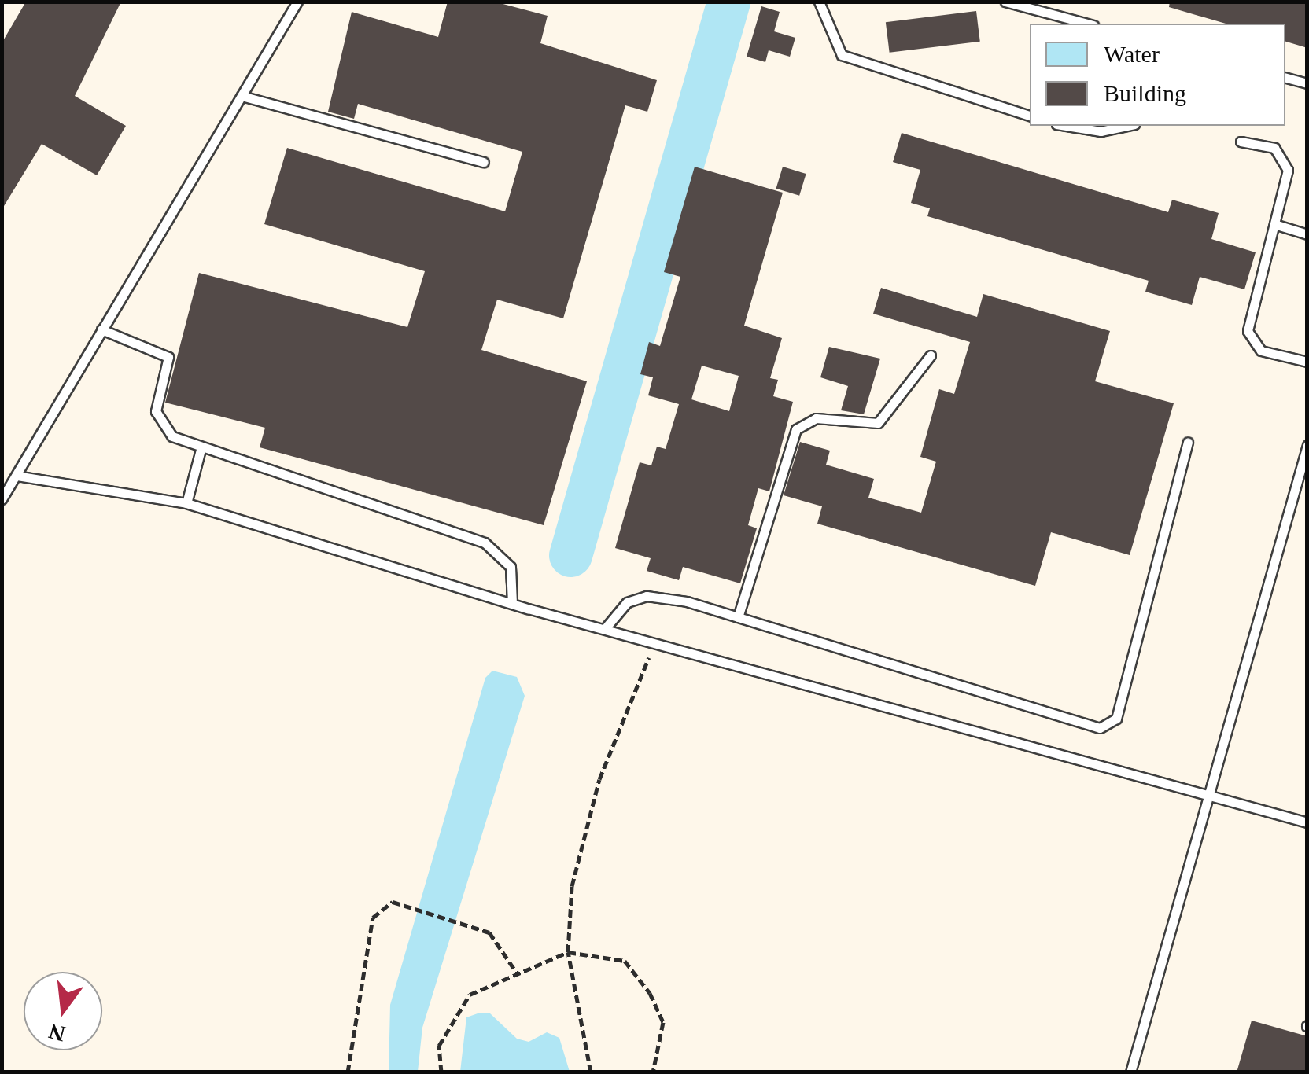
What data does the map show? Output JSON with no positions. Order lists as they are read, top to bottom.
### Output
{
  "legend": ["Water", "Building"],
  "north": "bottom"
}
